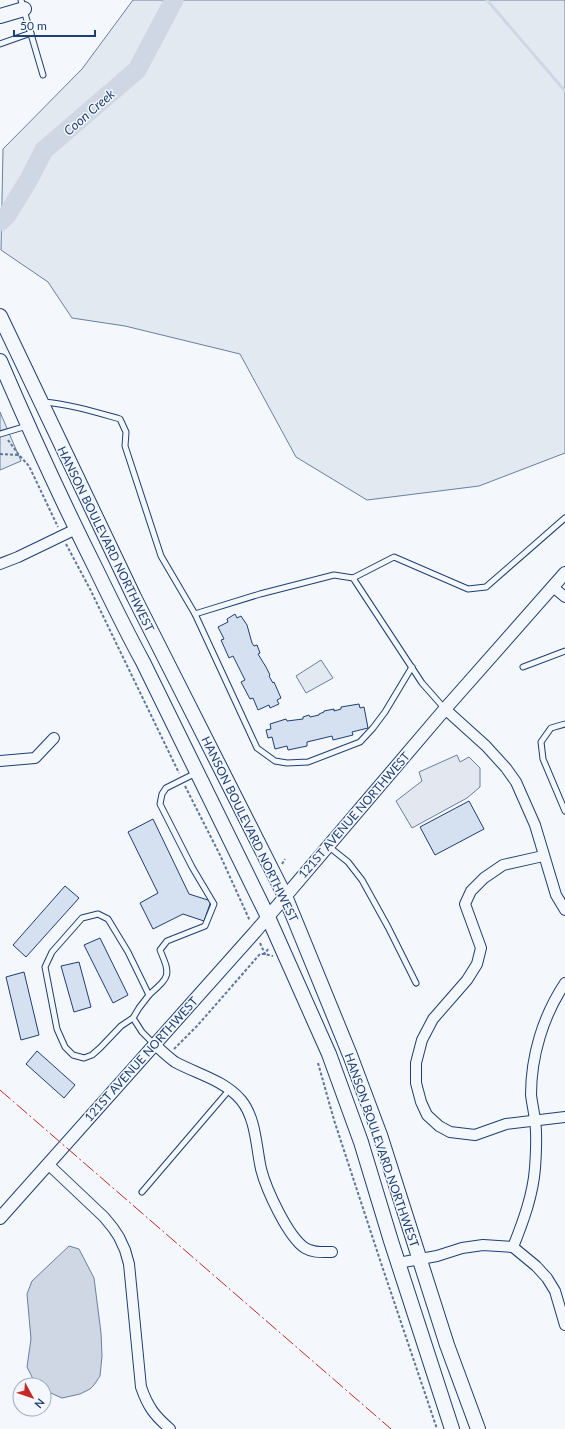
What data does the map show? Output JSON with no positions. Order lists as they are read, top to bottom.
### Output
{
  "streets": {
    "main road": ["HANSON BOULEVARD NORTHWEST"],
    "street": ["121ST AVENUE NORTHWEST"]
  },
  "crossings": [
    ["HANSON BOULEVARD NORTHWEST", "121ST AVENUE NORTHWEST"]
  ],
  "water": ["Coon Creek"],
  "scale_bar": "50 m",
  "north": "bottom right"
}
